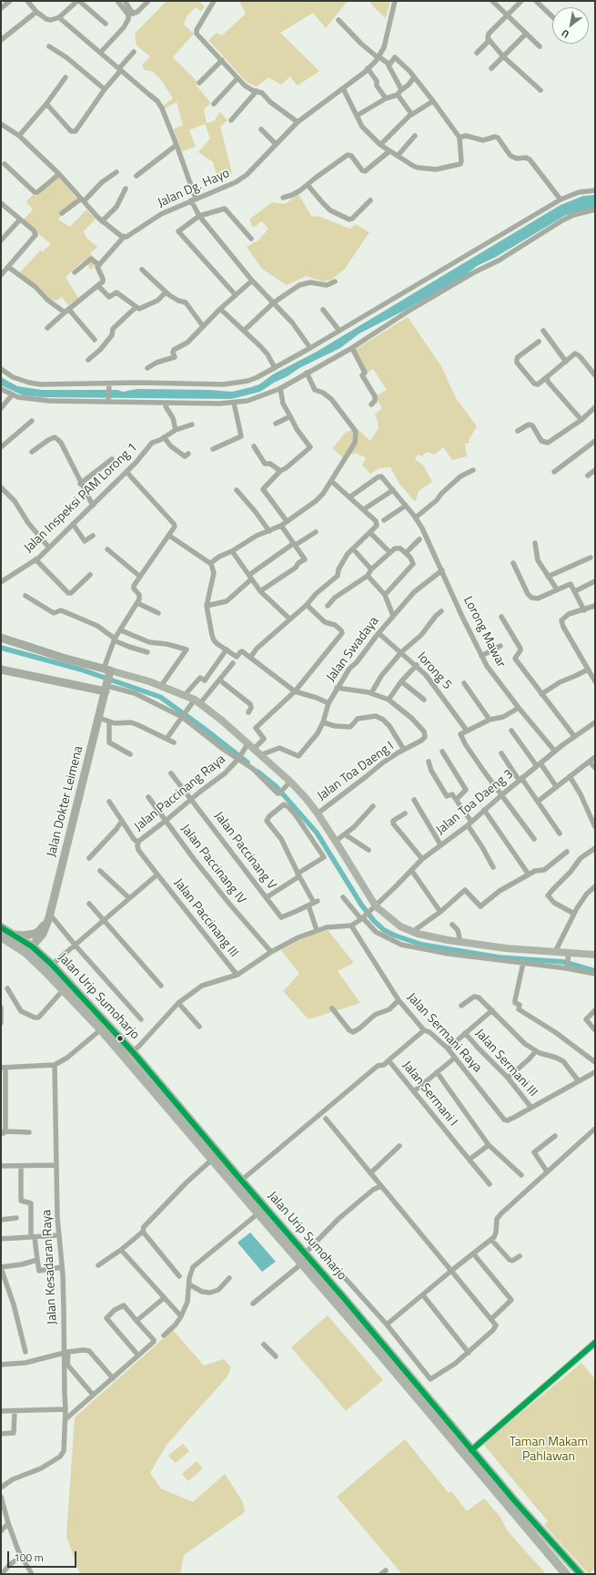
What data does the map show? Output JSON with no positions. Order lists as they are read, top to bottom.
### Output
{
  "streets": {
    "highway": ["Jalan Urip Sumoharjo"],
    "main road": ["Jalan Dokter Leimena"],
    "street": [
      "Jalan Dg. Hayo",
      "Jalan Inspeksi PAM Lorong 1",
      "Lorong Mawar",
      "Jalan Swadaya",
      "lorong 5",
      "Jalan Toa Daeng I",
      "Jalan Paccinang Raya",
      "Jalan Toa Daeng 3",
      "Jalan Paccinang V",
      "Jalan Paccinang IV",
      "Jalan Paccinang III",
      "Jalan Sermani Raya",
      "Jalan Sermani III",
      "Jalan Sermani I",
      "Jalan Kesadaran Raya"
    ]
  },
  "crossings": [
    ["Lorong Mawar", "Jalan Swadaya"],
    ["Lorong Mawar", "Jalan Toa Daeng 3"],
    ["Jalan Swadaya", "lorong 5"],
    ["Jalan Paccinang Raya", "Jalan Paccinang V"],
    ["Jalan Paccinang Raya", "Jalan Paccinang IV"],
    ["Jalan Paccinang Raya", "Jalan Paccinang III"],
    ["Jalan Dokter Leimena", "Jalan Urip Sumoharjo"],
    ["Jalan Toa Daeng 3", "Jalan Sermani Raya"],
    ["Jalan Sermani Raya", "Jalan Sermani III"],
    ["Jalan Sermani Raya", "Jalan Sermani I"]
  ],
  "parks": ["Taman Makam Pahlawan"],
  "scale_bar": "100 m",
  "north": "bottom left"
}
